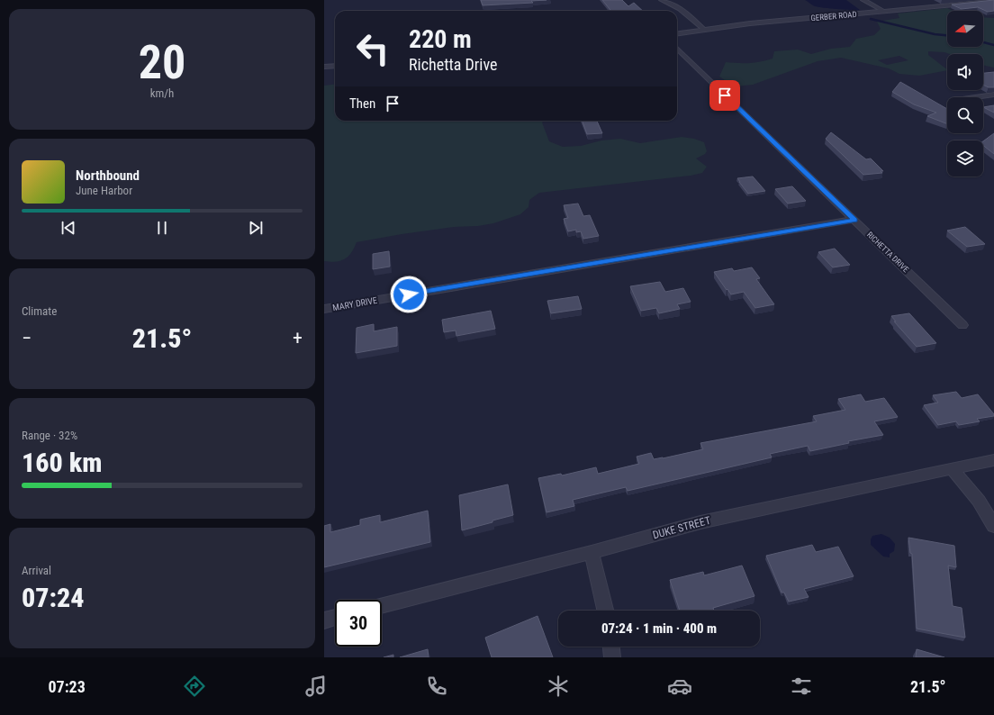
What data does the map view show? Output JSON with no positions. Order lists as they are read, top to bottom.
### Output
{
  "streets": {
    "street": [
      "GERBER ROAD",
      "RICHETTA DRIVE",
      "MARY DRIVE",
      "DUKE STREET"
    ]
  },
  "crossings": [
    ["RICHETTA DRIVE", "MARY DRIVE"]
  ],
  "north": "left",
  "page": {
    "tile": [
      ["20", "km/h"],
      "Climate",
      ["Range · 32%", "160 km"],
      ["Arrival", "07:24"]
    ],
    "turn": ["220 m", "Richetta Drive"],
    "then": "Then",
    "song": ["Northbound", "June Harbor"],
    "heat": ["−", "21.5°", "+"],
    "limit": "30",
    "trip": "07:24 · 1 min · 400 m",
    "tabs": ["07:23", "21.5°"]
  }
}
